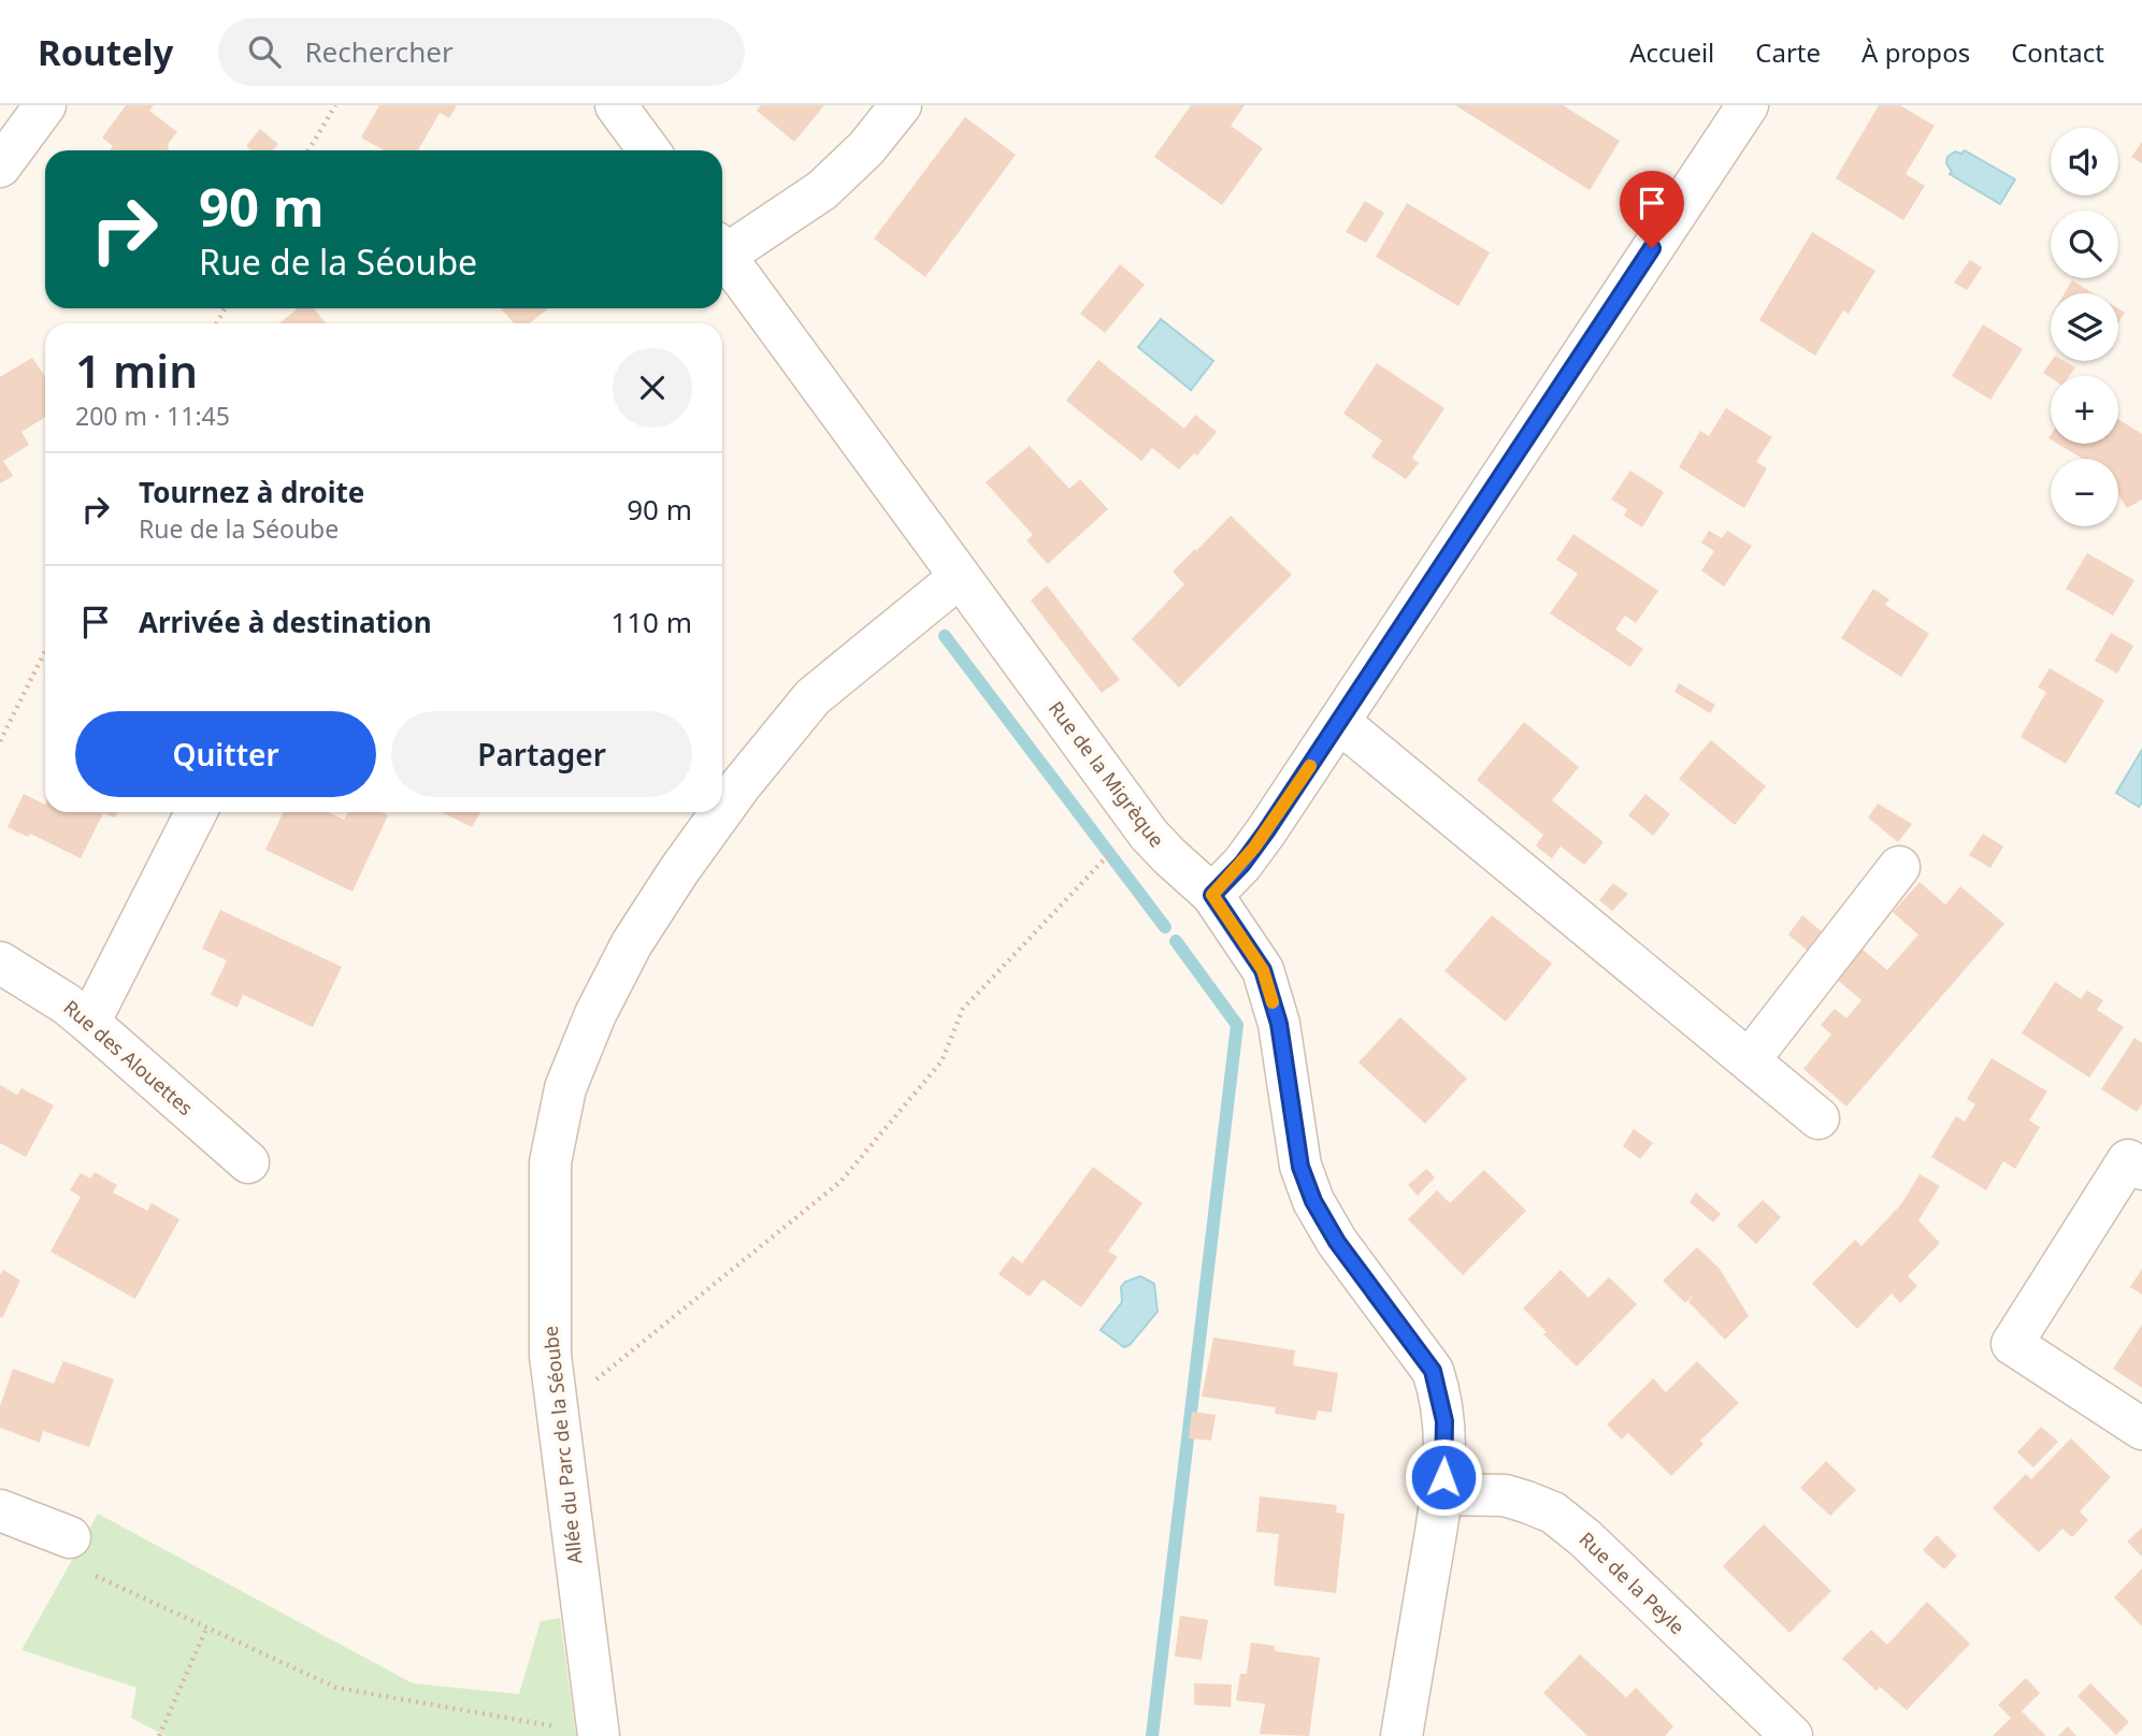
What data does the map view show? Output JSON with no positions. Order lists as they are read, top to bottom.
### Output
{
  "streets": {
    "street": [
      "Rue de la Migrèque",
      "Rue des Alouettes",
      "Allée du Parc de la Séoube",
      "Rue de la Peyle"
    ]
  },
  "crossings": [
    ["Rue de la Migrèque", "Allée du Parc de la Séoube"],
    ["Rue de la Migrèque", "Rue de la Peyle"]
  ],
  "page": {
    "header": "Routely",
    "search": "Rechercher",
    "nav": [
      "Accueil",
      "Carte",
      "À propos",
      "Contact"
    ],
    "map_buttons": ["+", "−"],
    "turn": ["90 m", "Rue de la Séoube"],
    "heading": ["1 min", "200 m · 11:45"],
    "list": [
      {
        "name": "Tournez à droite",
        "note": "Rue de la Séoube",
        "value": "90 m"
      },
      {
        "name": "Arrivée à destination",
        "value": "110 m"
      }
    ],
    "buttons": ["Quitter", "Partager"]
  }
}
